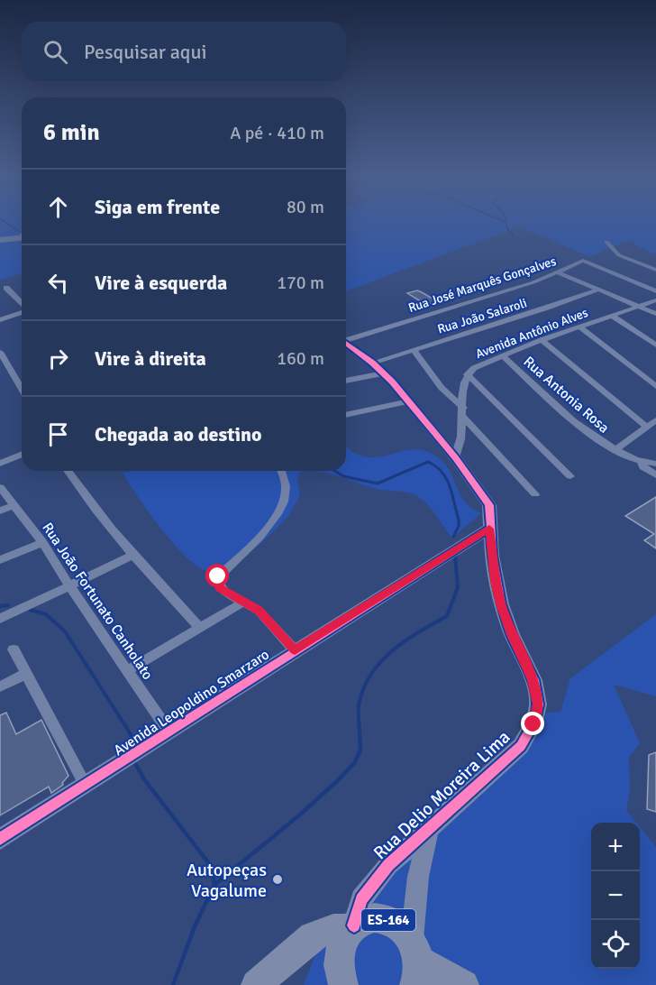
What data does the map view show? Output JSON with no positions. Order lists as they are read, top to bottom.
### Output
{
  "streets": {
    "highway": ["ES-164"],
    "street": [
      "Rua José Marquês Gonçalves",
      "Rua João Salaroli",
      "Avenida Antônio Alves",
      "Rua Antonia Rosa",
      "Rua João Fortunato Canholato",
      "Avenida Leopoldino Smarzaro",
      "Rua Delio Moreira Lima"
    ]
  },
  "crossings": [
    ["Avenida Antônio Alves", "Rua Antonia Rosa"],
    ["Rua João Fortunato Canholato", "Avenida Leopoldino Smarzaro"],
    ["Avenida Leopoldino Smarzaro", "Rua Delio Moreira Lima"],
    ["Rua Delio Moreira Lima", "ES-164"]
  ],
  "places": ["Autopeças Vagalume"],
  "page": {
    "search": "Pesquisar aqui",
    "heading": ["6 min", "A pé · 410 m"],
    "list": [
      ["Siga em frente", "80 m"],
      ["Vire à esquerda", "170 m"],
      ["Vire à direita", "160 m"],
      "Chegada ao destino"
    ],
    "map_buttons": ["+", "−"]
  }
}
